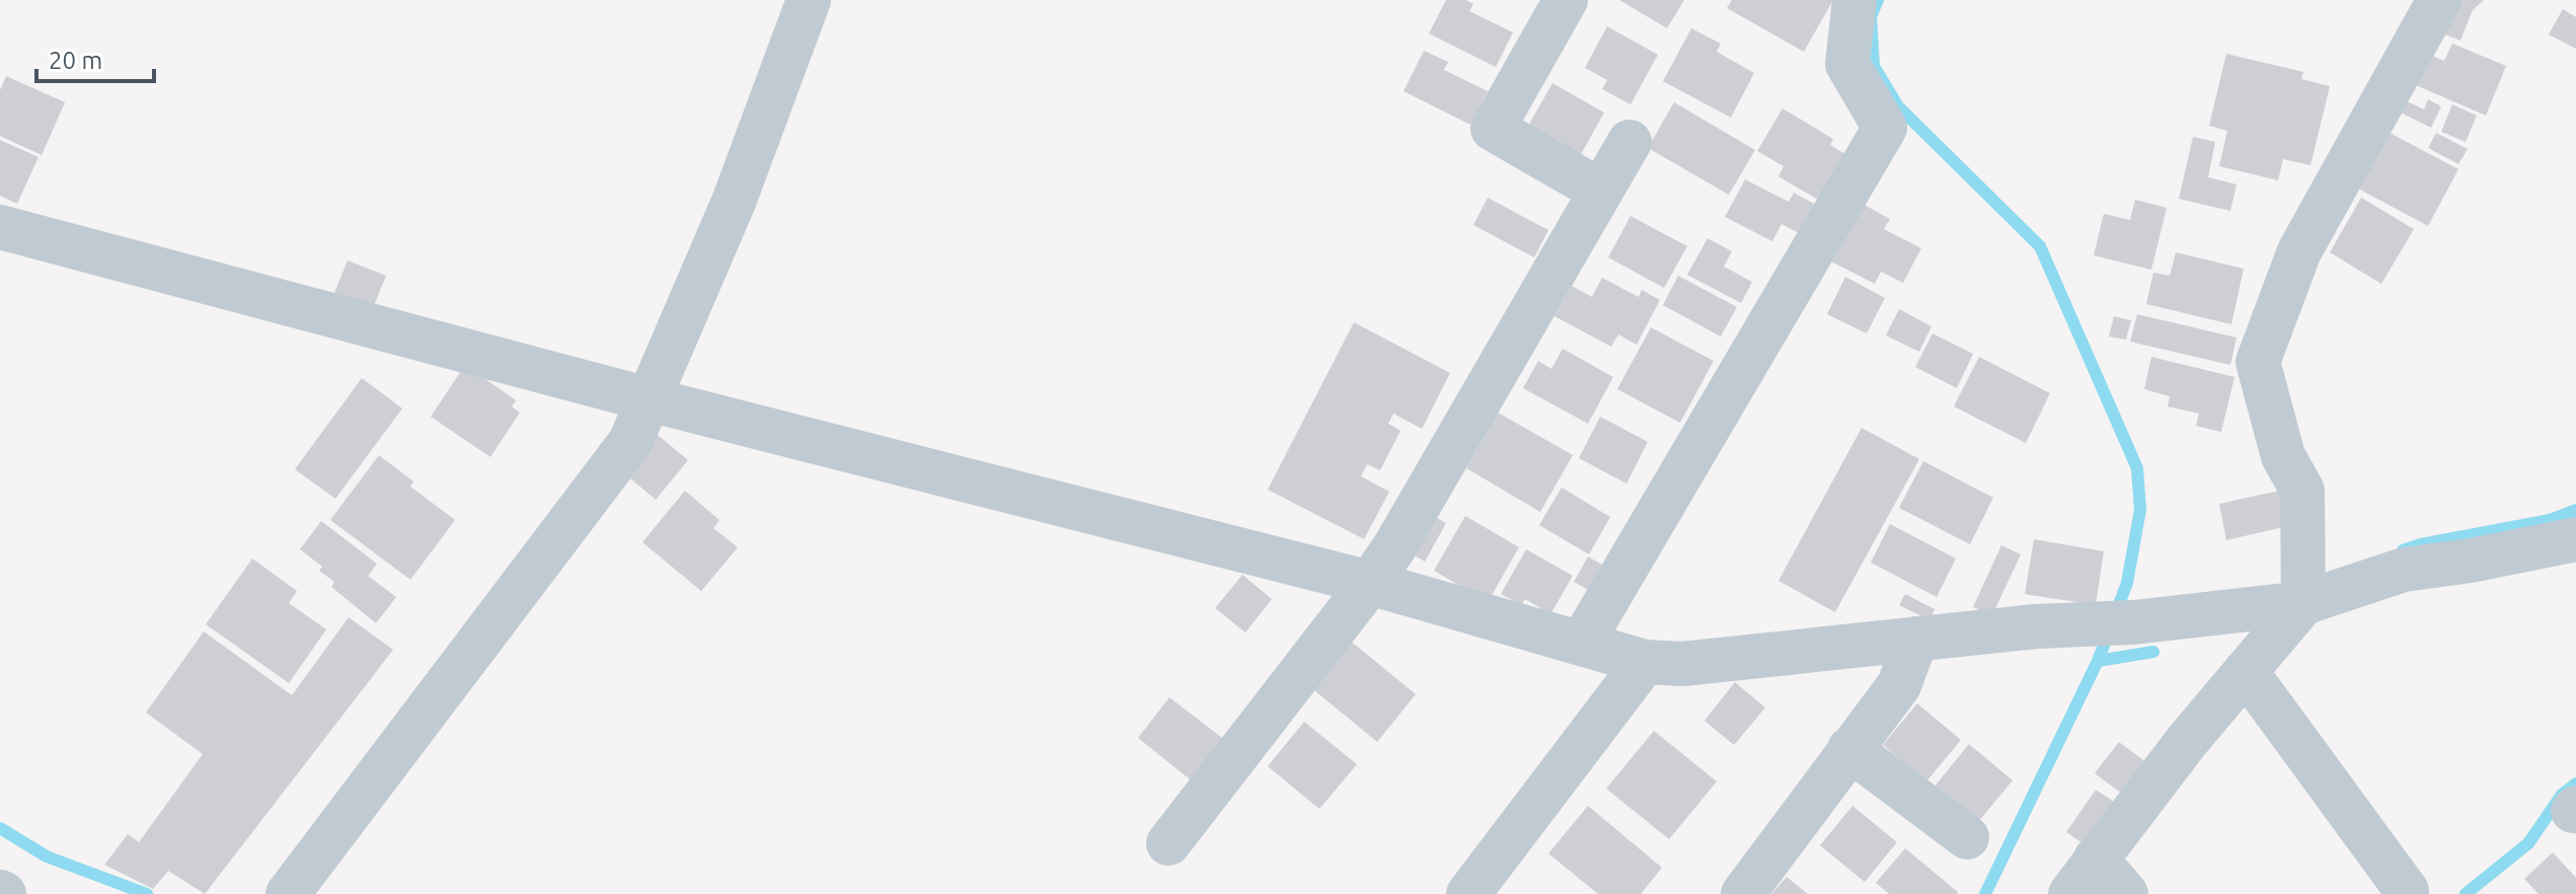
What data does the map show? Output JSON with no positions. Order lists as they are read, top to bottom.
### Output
{
  "scale_bar": "20 m"
}
